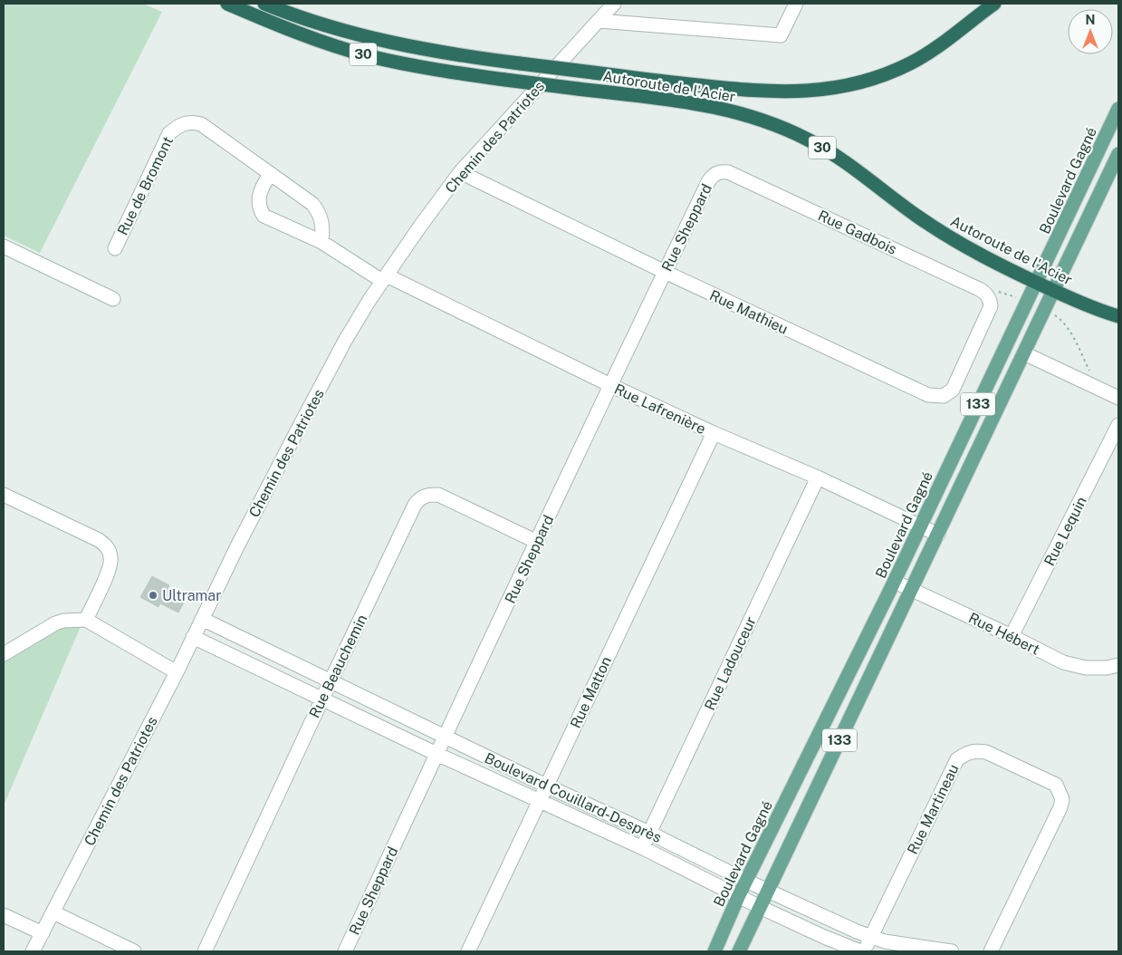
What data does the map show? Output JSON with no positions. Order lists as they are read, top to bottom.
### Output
{
  "streets": {
    "highway": ["30", "Autoroute de l'Acier"],
    "main road": ["Boulevard Gagné", "133"],
    "street": [
      "Chemin des Patriotes",
      "Rue de Bromont",
      "Rue Sheppard",
      "Rue Gadbois",
      "Rue Mathieu",
      "Rue Lafrenière",
      "Rue Lequin",
      "Rue Hébert",
      "Rue Ladouceur",
      "Rue Beauchemin",
      "Rue Matton",
      "Boulevard Couillard-Desprès",
      "Rue Martineau"
    ]
  },
  "crossings": [
    ["Autoroute de l'Acier", "Boulevard Gagné"],
    ["Autoroute de l'Acier", "133"],
    ["Chemin des Patriotes", "Rue Mathieu"],
    ["Chemin des Patriotes", "Rue Lafrenière"],
    ["Chemin des Patriotes", "Boulevard Couillard-Desprès"],
    ["Boulevard Gagné", "Rue Lafrenière"],
    ["Boulevard Gagné", "Rue Hébert"],
    ["Boulevard Gagné", "Boulevard Couillard-Desprès"],
    ["Rue Sheppard", "Rue Gadbois"],
    ["Rue Sheppard", "Rue Mathieu"],
    ["Rue Sheppard", "Rue Lafrenière"],
    ["Rue Sheppard", "Rue Beauchemin"],
    ["Rue Sheppard", "Boulevard Couillard-Desprès"],
    ["Rue Gadbois", "Rue Mathieu"],
    ["133", "Rue Lafrenière"],
    ["133", "Rue Hébert"],
    ["133", "Boulevard Couillard-Desprès"],
    ["Rue Lafrenière", "Rue Ladouceur"],
    ["Rue Lafrenière", "Rue Matton"],
    ["Rue Lequin", "Rue Hébert"],
    ["Rue Ladouceur", "Boulevard Couillard-Desprès"],
    ["Rue Beauchemin", "Boulevard Couillard-Desprès"],
    ["Rue Matton", "Boulevard Couillard-Desprès"],
    ["Boulevard Couillard-Desprès", "Rue Martineau"]
  ],
  "places": ["Ultramar"],
  "north": "top"
}
